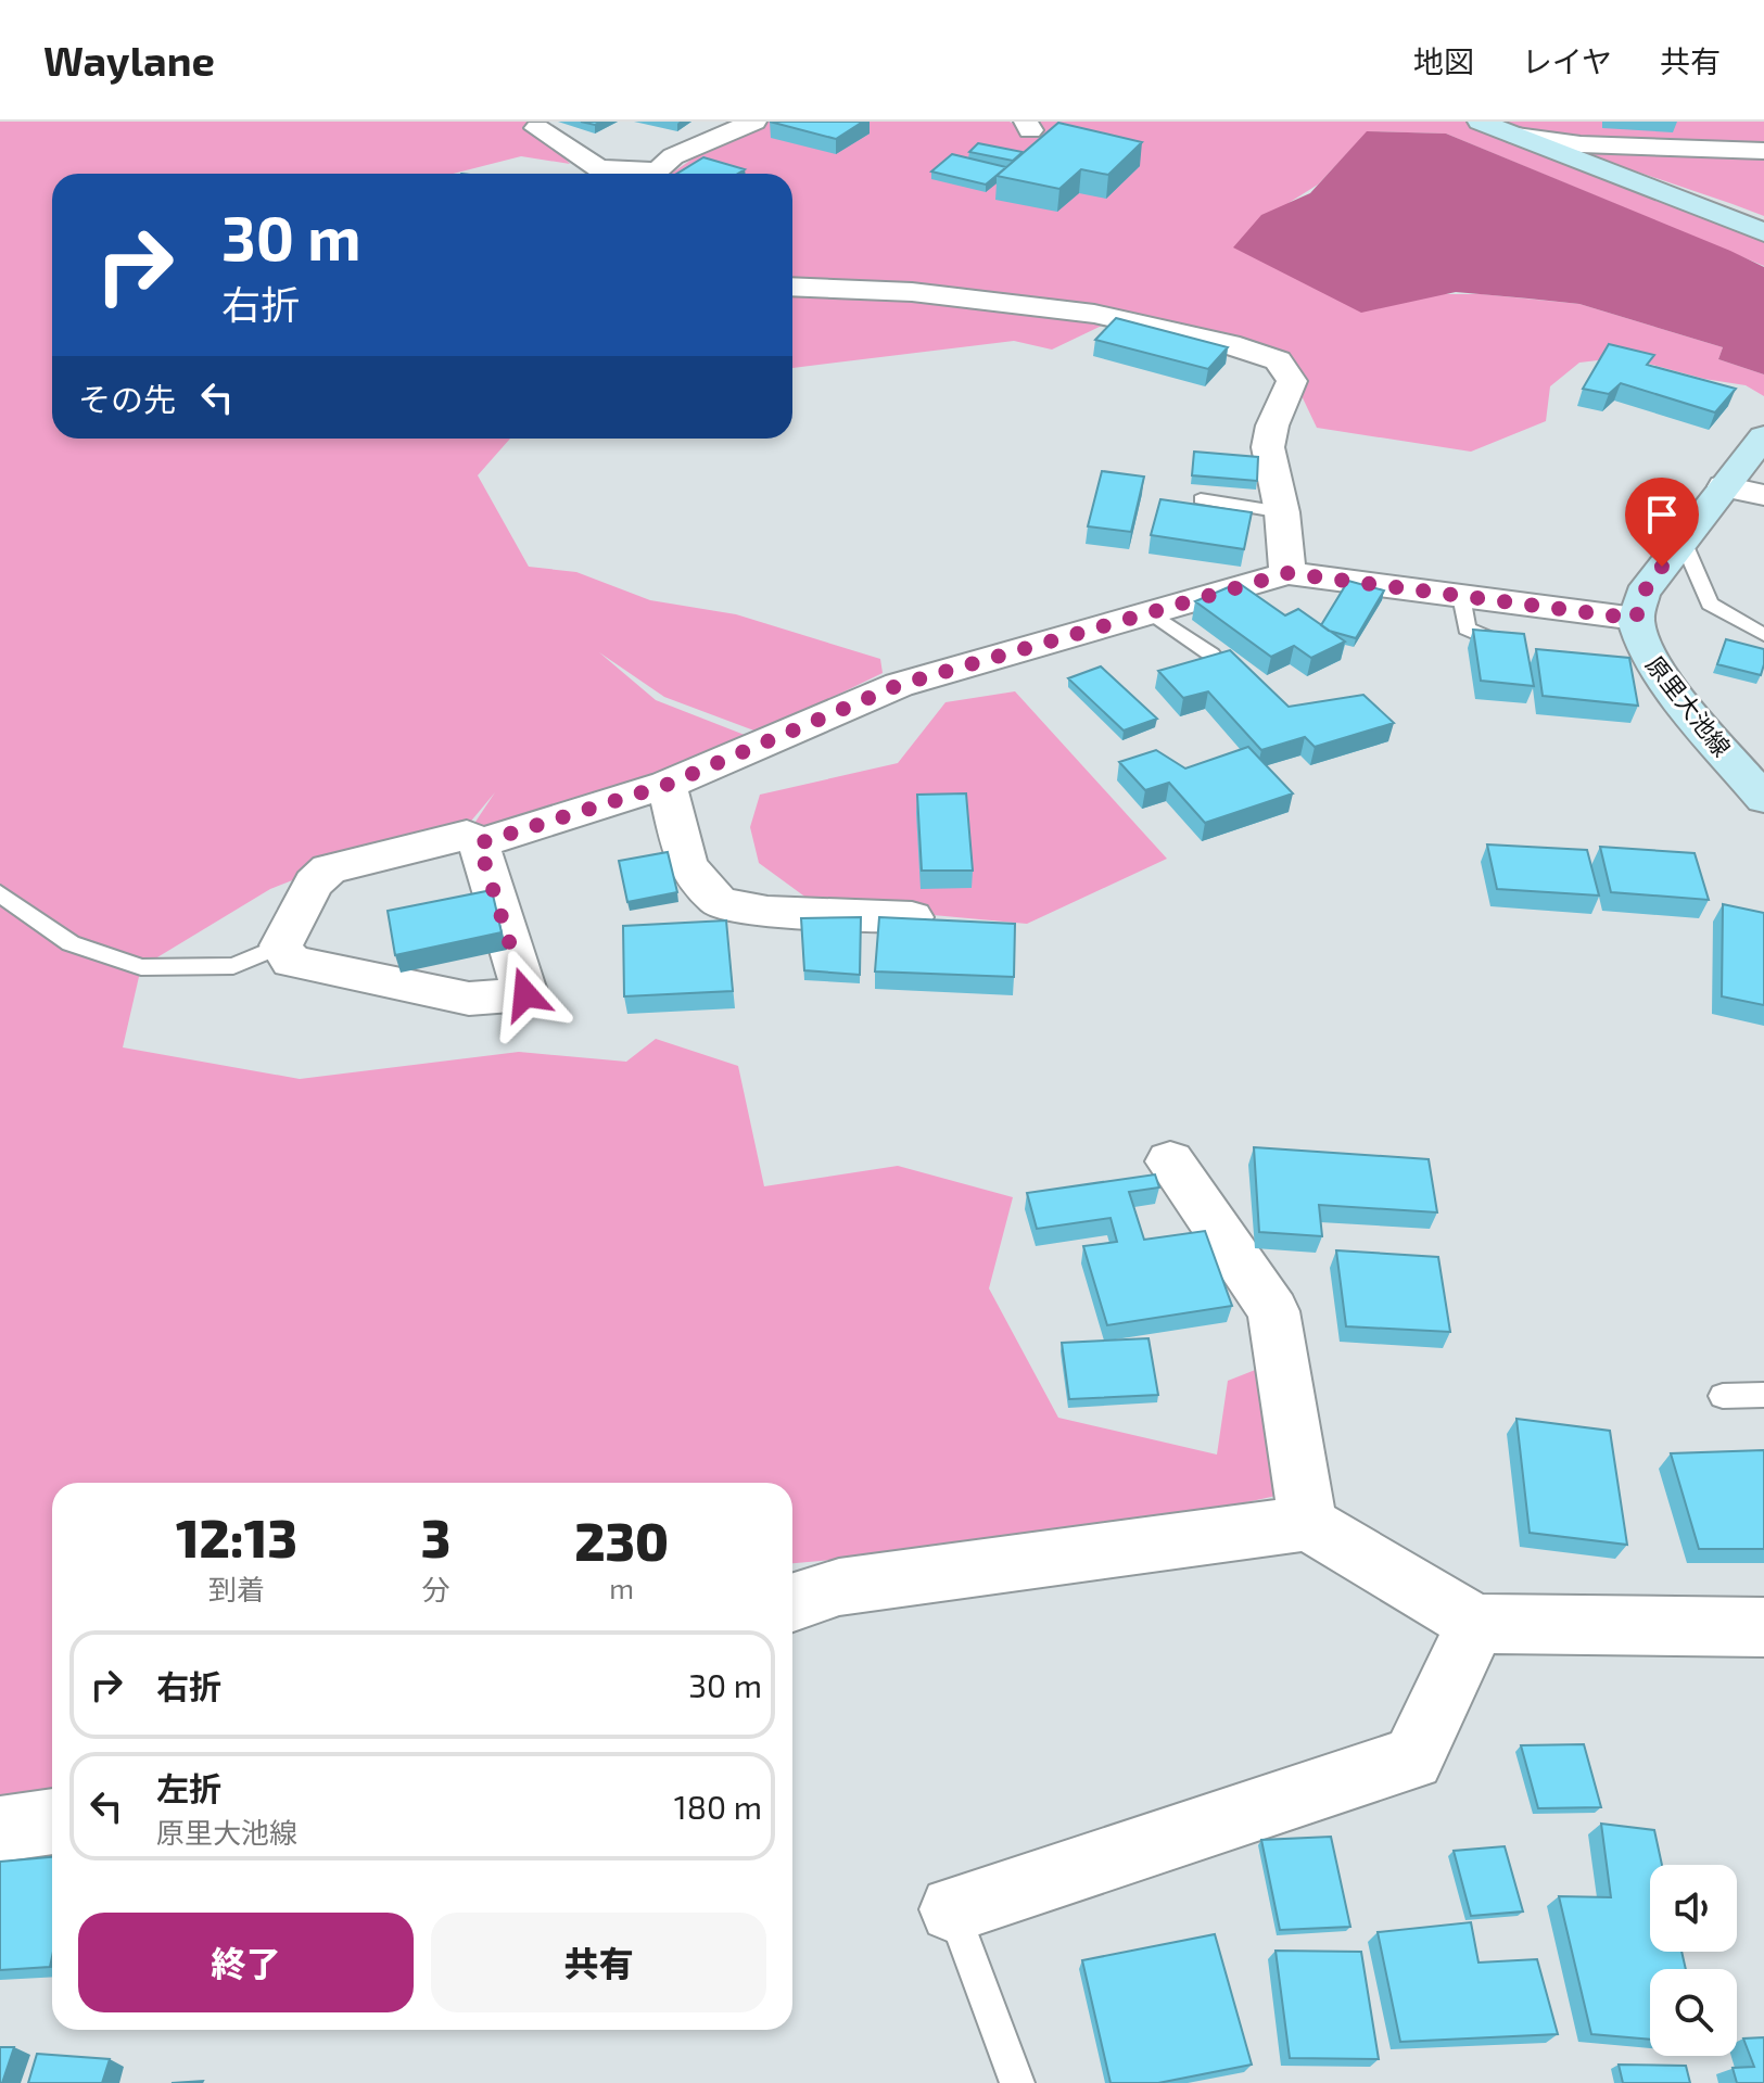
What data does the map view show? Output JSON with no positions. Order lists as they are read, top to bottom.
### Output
{
  "streets": {
    "main road": ["原里大池線"]
  },
  "page": {
    "header": "Waylane",
    "nav": ["地図", "レイヤ", "共有"],
    "turn": ["30 m", "右折"],
    "then": "その先",
    "eta": [
      "12:13",
      "到着",
      "3",
      "分",
      "230",
      "m"
    ],
    "list": [
      {
        "name": "右折",
        "value": "30 m"
      },
      {
        "name": "左折",
        "note": "原里大池線",
        "value": "180 m"
      }
    ],
    "buttons": ["終了", "共有"]
  }
}
